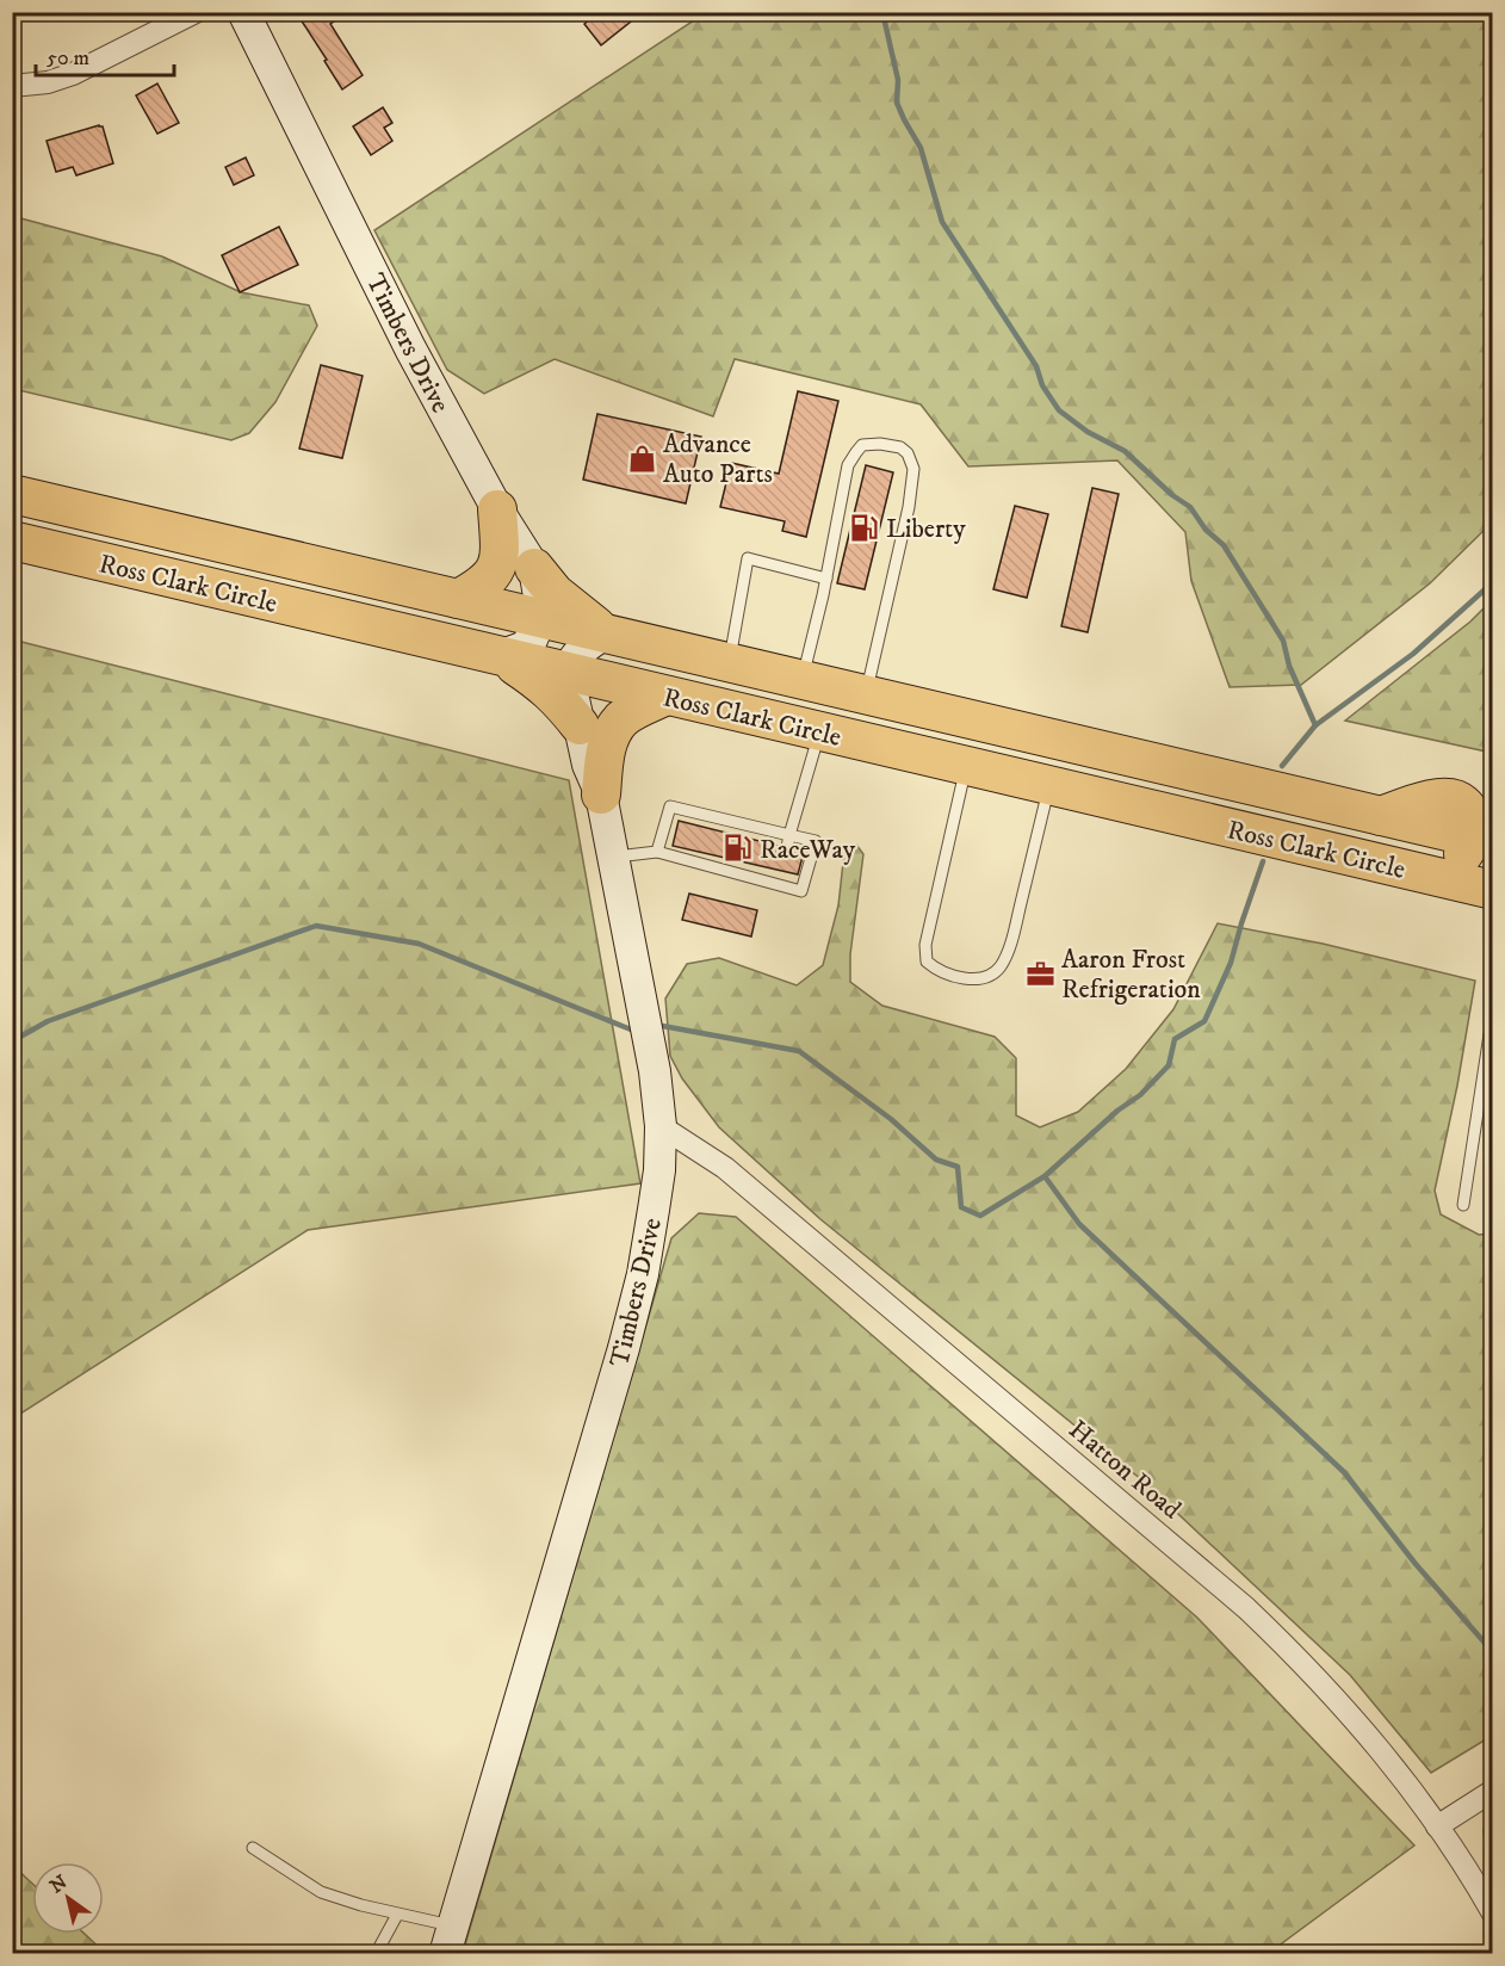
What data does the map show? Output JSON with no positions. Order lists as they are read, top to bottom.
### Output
{
  "streets": {
    "highway": ["Ross Clark Circle"],
    "street": ["Timbers Drive", "Hatton Road"]
  },
  "crossings": [
    ["Timbers Drive", "Ross Clark Circle"],
    ["Timbers Drive", "Hatton Road"]
  ],
  "places": {
    "shop": ["Advance Auto Parts"],
    "fuel station": ["Liberty", "RaceWay"],
    "office": ["Aaron Frost Refrigeration"]
  },
  "scale_bar": "50 m",
  "north": "top left"
}
